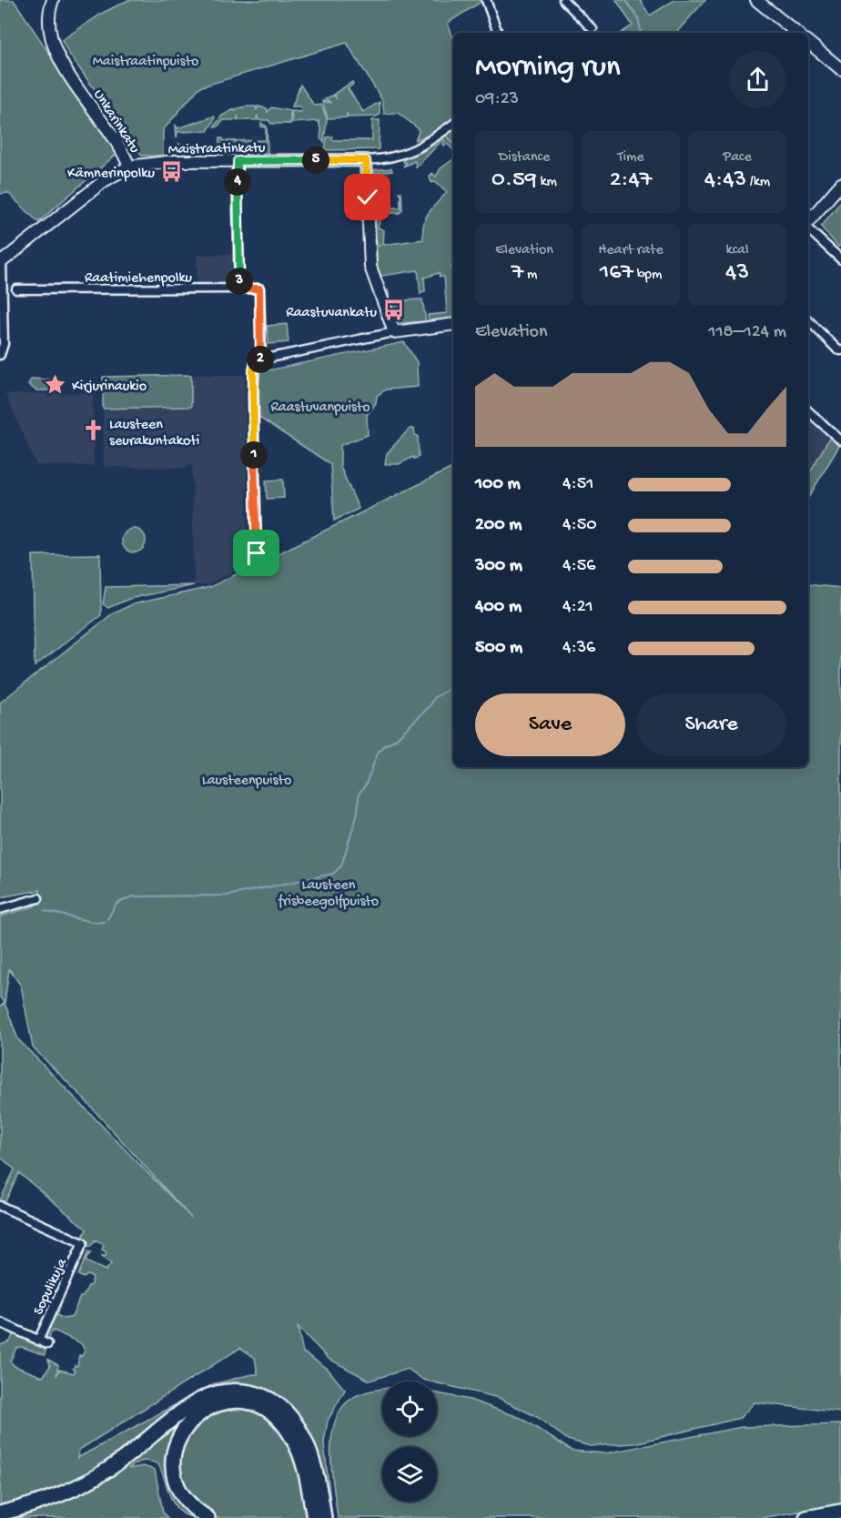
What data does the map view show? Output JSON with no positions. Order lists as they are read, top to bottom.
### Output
{
  "streets": {
    "street": [
      "Unkarinkatu",
      "Maistraatinkatu",
      "Raatimiehenpolku",
      "Sopulikuja"
    ]
  },
  "crossings": [
    ["Unkarinkatu", "Maistraatinkatu"]
  ],
  "parks": [
    "Maistraatinpuisto",
    "Raastuvanpuisto",
    "Lausteenpuisto",
    "Lausteen frisbeegolfpuisto"
  ],
  "places": {
    "bus stop": ["Kämnerinpolku", "Raastuvankatu"],
    "place": ["Kirjurinaukio"],
    "church": ["Lausteen seurakuntakoti"]
  },
  "page": {
    "heading": ["Morning run", "09:23"],
    "stats": [
      ["Distance", "0.59 km"],
      ["Time", "2:47"],
      ["Pace", "4:43 /km"],
      ["Elevation", "7 m"],
      ["Heart rate", "167 bpm"],
      ["kcal", "43"]
    ],
    "pins": [
      "5",
      "4",
      "3",
      "2",
      "1"
    ],
    "chart": ["Elevation", "118–124 m"],
    "list": [
      {
        "name": "100 m",
        "note": "4:51"
      },
      {
        "name": "200 m",
        "note": "4:50"
      },
      {
        "name": "300 m",
        "note": "4:56"
      },
      {
        "name": "400 m",
        "note": "4:21"
      },
      {
        "name": "500 m",
        "note": "4:36"
      }
    ],
    "buttons": ["Save", "Share"]
  }
}
